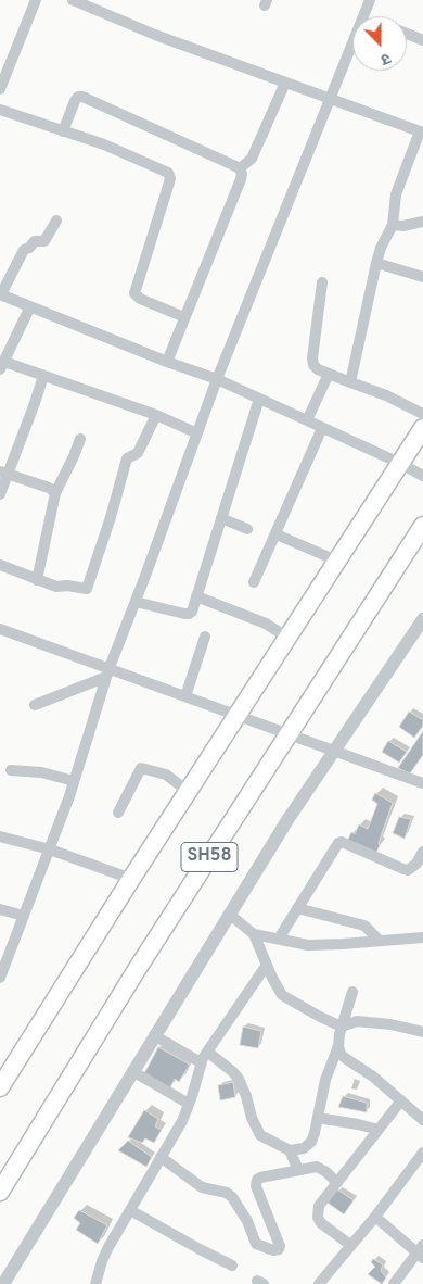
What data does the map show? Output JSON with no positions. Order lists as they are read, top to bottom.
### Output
{
  "streets": {
    "main road": ["SH58"]
  },
  "north": "bottom"
}
